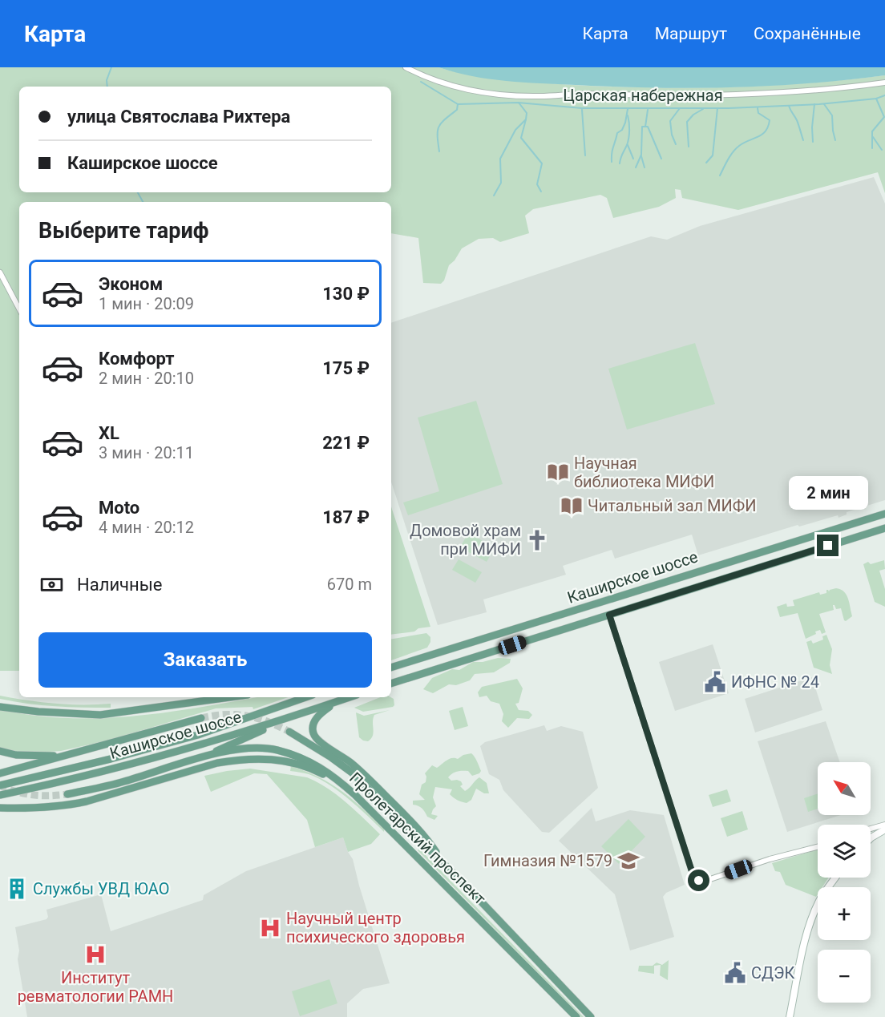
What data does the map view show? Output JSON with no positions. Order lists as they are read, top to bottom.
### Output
{
  "streets": {
    "main road": ["Каширское шоссе", "Пролетарский проспект"],
    "street": ["Царская набережная"]
  },
  "crossings": [
    ["Каширское шоссе", "Пролетарский проспект"]
  ],
  "places": {
    "library": ["Научная библиотека МИФИ", "Читальный зал МИФИ"],
    "church": ["Домовой храм при МИФИ"],
    "public building": ["ИФНС № 24", "СДЭК"],
    "school or university": ["Гимназия №1579"],
    "building": ["Службы УВД ЮАО"],
    "hospital": ["Научный центр психического здоровья", "Институт ревматологии РАМН"]
  },
  "north": "top left",
  "page": {
    "header": "Карта",
    "nav": ["Карта", "Маршрут", "Сохранённые"],
    "banner": ["улица Святослава Рихтера", "Каширское шоссе"],
    "heading": "Выберите тариф",
    "list": [
      {
        "name": "Эконом",
        "note": "1 мин · 20:09",
        "value": "130 ₽"
      },
      {
        "name": "Комфорт",
        "note": "2 мин · 20:10",
        "value": "175 ₽"
      },
      {
        "name": "XL",
        "note": "3 мин · 20:11",
        "value": "221 ₽"
      },
      {
        "name": "Moto",
        "note": "4 мин · 20:12",
        "value": "187 ₽"
      }
    ],
    "bubble": "2 мин",
    "pay": ["Наличные", "670 m"],
    "buttons": "Заказать",
    "map_buttons": ["+", "−"]
  }
}
